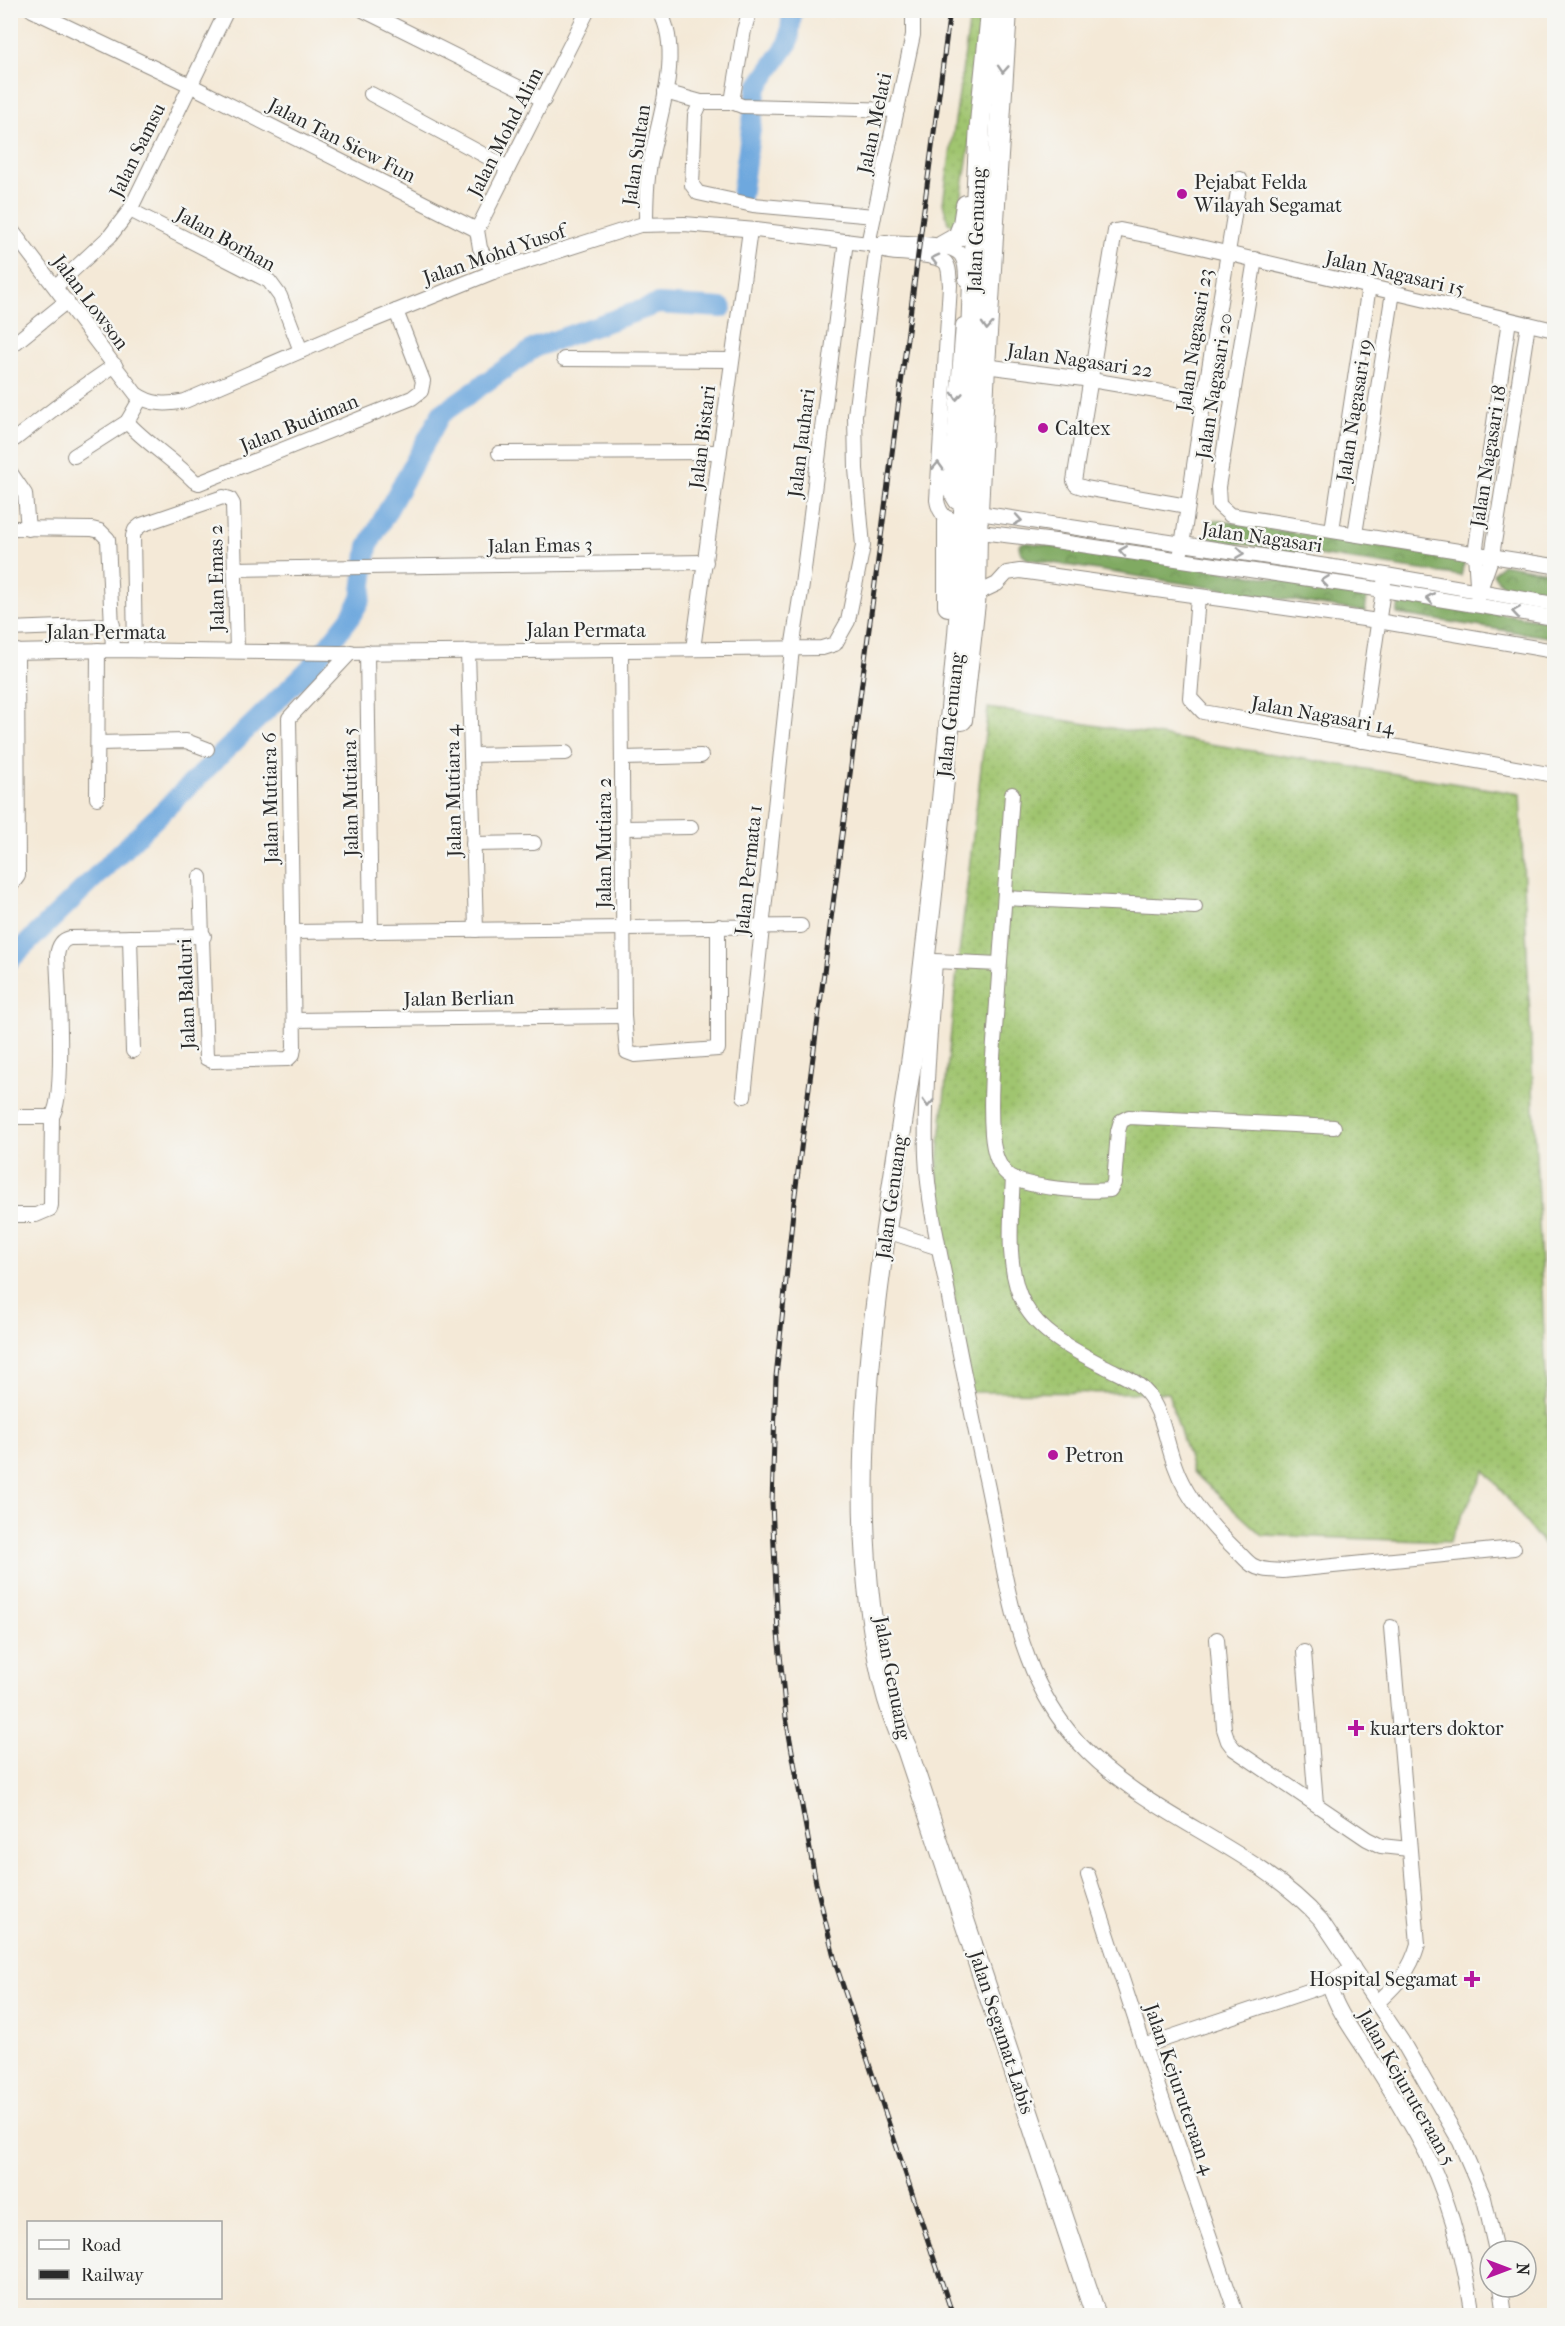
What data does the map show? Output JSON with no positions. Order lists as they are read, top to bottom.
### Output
{
  "streets": {
    "highway": ["Jalan Genuang", "Jalan Segamat-Labis"],
    "street": [
      "Jalan Melati",
      "Jalan Mohd Alim",
      "Jalan Tan Siew Fun",
      "Jalan Samsu",
      "Jalan Sultan",
      "Jalan Borhan",
      "Jalan Mohd Yusof",
      "Jalan Nagasari 15",
      "Jalan Lowson",
      "Jalan Nagasari 23",
      "Jalan Nagasari 22",
      "Jalan Nagasari 20",
      "Jalan Nagasari 19",
      "Jalan Budiman",
      "Jalan Bistari",
      "Jalan Jauhari",
      "Jalan Nagasari 18",
      "Jalan Nagasari",
      "Jalan Emas 3",
      "Jalan Emas 2",
      "Jalan Permata",
      "Jalan Nagasari 14",
      "Jalan Mutiara 4",
      "Jalan Mutiara 5",
      "Jalan Mutiara 6",
      "Jalan Mutiara 2",
      "Jalan Permata 1",
      "Jalan Balduri",
      "Jalan Berlian",
      "Jalan Kejuruteraan 5",
      "Jalan Kejuruteraan 4"
    ]
  },
  "crossings": [
    ["Jalan Melati", "Jalan Sultan"],
    ["Jalan Melati", "Jalan Mohd Yusof"],
    ["Jalan Melati", "Jalan Permata"],
    ["Jalan Mohd Alim", "Jalan Tan Siew Fun"],
    ["Jalan Tan Siew Fun", "Jalan Samsu"],
    ["Jalan Samsu", "Jalan Borhan"],
    ["Jalan Samsu", "Jalan Lowson"],
    ["Jalan Sultan", "Jalan Mohd Yusof"],
    ["Jalan Genuang", "Jalan Nagasari 22"],
    ["Jalan Genuang", "Jalan Nagasari"],
    ["Jalan Genuang", "Jalan Segamat-Labis"],
    ["Jalan Borhan", "Jalan Mohd Yusof"],
    ["Jalan Mohd Yusof", "Jalan Lowson"],
    ["Jalan Mohd Yusof", "Jalan Budiman"],
    ["Jalan Mohd Yusof", "Jalan Bistari"],
    ["Jalan Mohd Yusof", "Jalan Jauhari"],
    ["Jalan Nagasari 15", "Jalan Nagasari 23"],
    ["Jalan Nagasari 15", "Jalan Nagasari 22"],
    ["Jalan Nagasari 15", "Jalan Nagasari 20"],
    ["Jalan Nagasari 15", "Jalan Nagasari 19"],
    ["Jalan Nagasari 15", "Jalan Nagasari 18"],
    ["Jalan Nagasari 23", "Jalan Nagasari 22"],
    ["Jalan Nagasari 23", "Jalan Nagasari"],
    ["Jalan Nagasari 22", "Jalan Nagasari 20"],
    ["Jalan Bistari", "Jalan Emas 3"],
    ["Jalan Bistari", "Jalan Permata"],
    ["Jalan Jauhari", "Jalan Permata"],
    ["Jalan Jauhari", "Jalan Permata 1"],
    ["Jalan Nagasari 18", "Jalan Nagasari"],
    ["Jalan Emas 3", "Jalan Emas 2"],
    ["Jalan Emas 2", "Jalan Permata"],
    ["Jalan Permata", "Jalan Mutiara 4"],
    ["Jalan Permata", "Jalan Mutiara 5"],
    ["Jalan Permata", "Jalan Mutiara 6"],
    ["Jalan Permata", "Jalan Mutiara 2"],
    ["Jalan Permata", "Jalan Permata 1"],
    ["Jalan Mutiara 6", "Jalan Balduri"],
    ["Jalan Mutiara 6", "Jalan Berlian"],
    ["Jalan Balduri", "Jalan Berlian"]
  ],
  "places": {
    "other": ["Pejabat Felda Wilayah Segamat", "Caltex", "Petron"],
    "health": ["kuarters doktor", "Hospital Segamat"]
  },
  "legend": ["Road", "Railway"],
  "north": "right"
}
